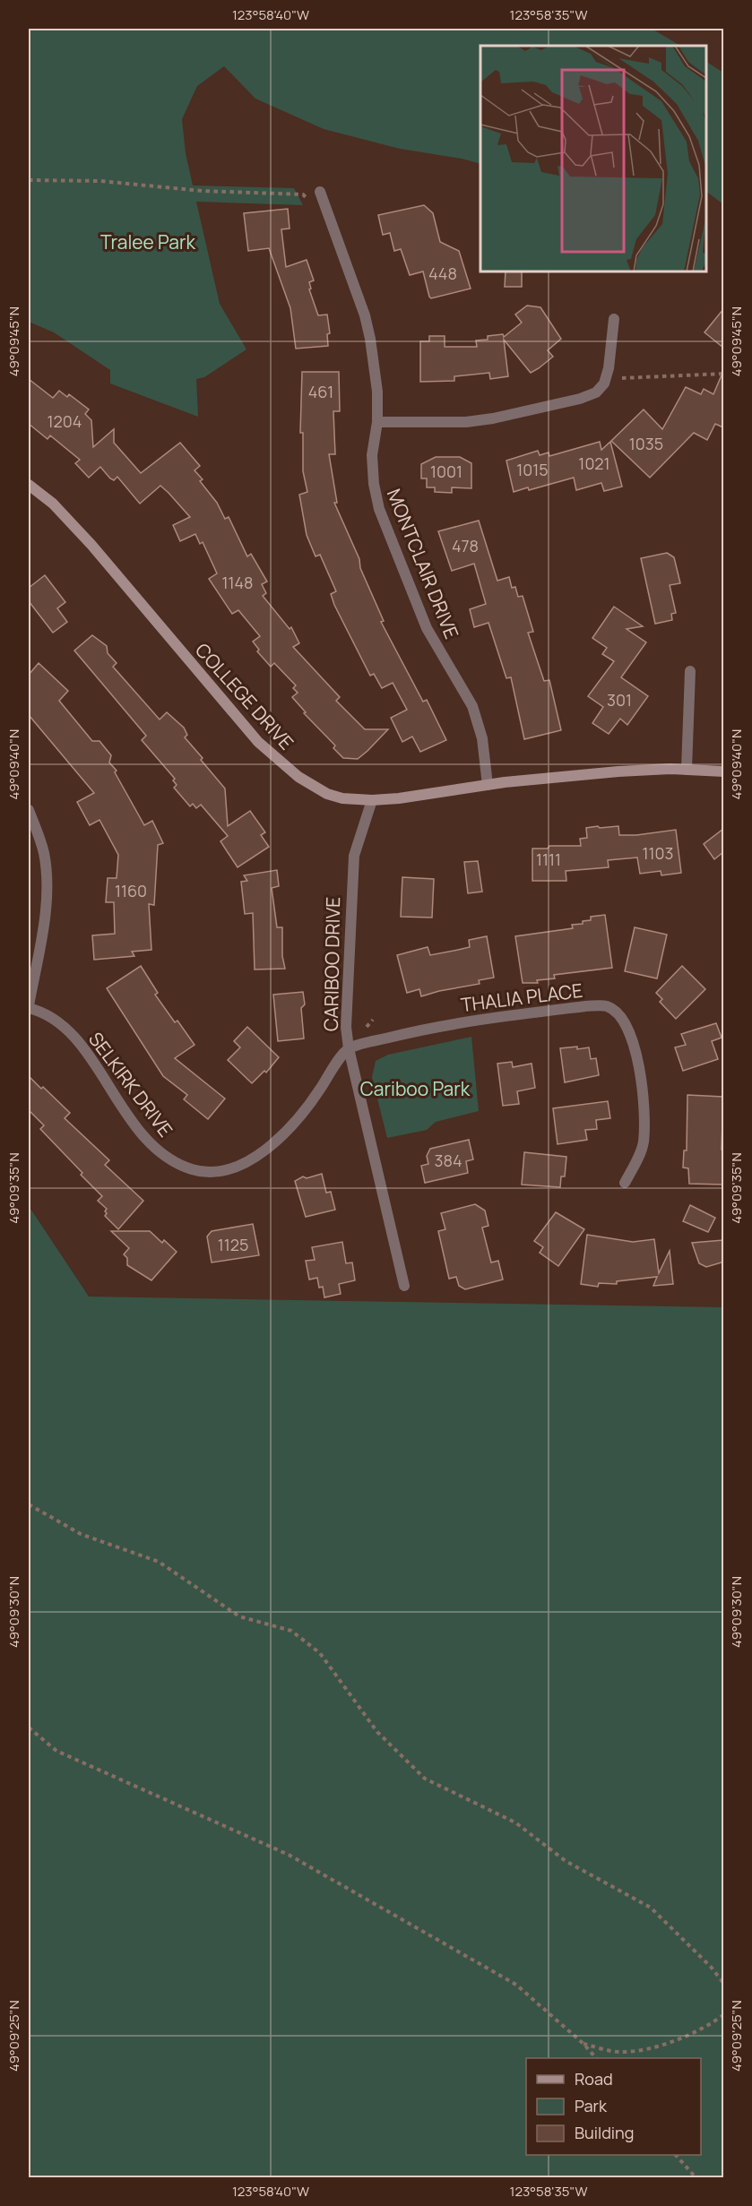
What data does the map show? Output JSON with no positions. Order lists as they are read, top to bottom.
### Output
{
  "streets": {
    "street": [
      "MONTCLAIR DRIVE",
      "COLLEGE DRIVE",
      "CARIBOO DRIVE",
      "THALIA PLACE",
      "SELKIRK DRIVE"
    ]
  },
  "crossings": [
    ["MONTCLAIR DRIVE", "COLLEGE DRIVE"],
    ["COLLEGE DRIVE", "CARIBOO DRIVE"],
    ["CARIBOO DRIVE", "THALIA PLACE"],
    ["CARIBOO DRIVE", "SELKIRK DRIVE"],
    ["THALIA PLACE", "SELKIRK DRIVE"]
  ],
  "parks": ["Tralee Park", "Cariboo Park"],
  "house_numbers": [
    "448",
    "461",
    "1204",
    "1035",
    "1021",
    "1015",
    "1001",
    "478",
    "1148",
    "301",
    "1103",
    "1111",
    "1160",
    "384",
    "1125"
  ],
  "legend": ["Road", "Park", "Building"],
  "coordinates": [
    "123°58'40\"W",
    "123°58'35\"W",
    "49°09'45\"N",
    "49°09'40\"N",
    "49°09'35\"N",
    "49°09'30\"N",
    "49°09'25\"N"
  ]
}
